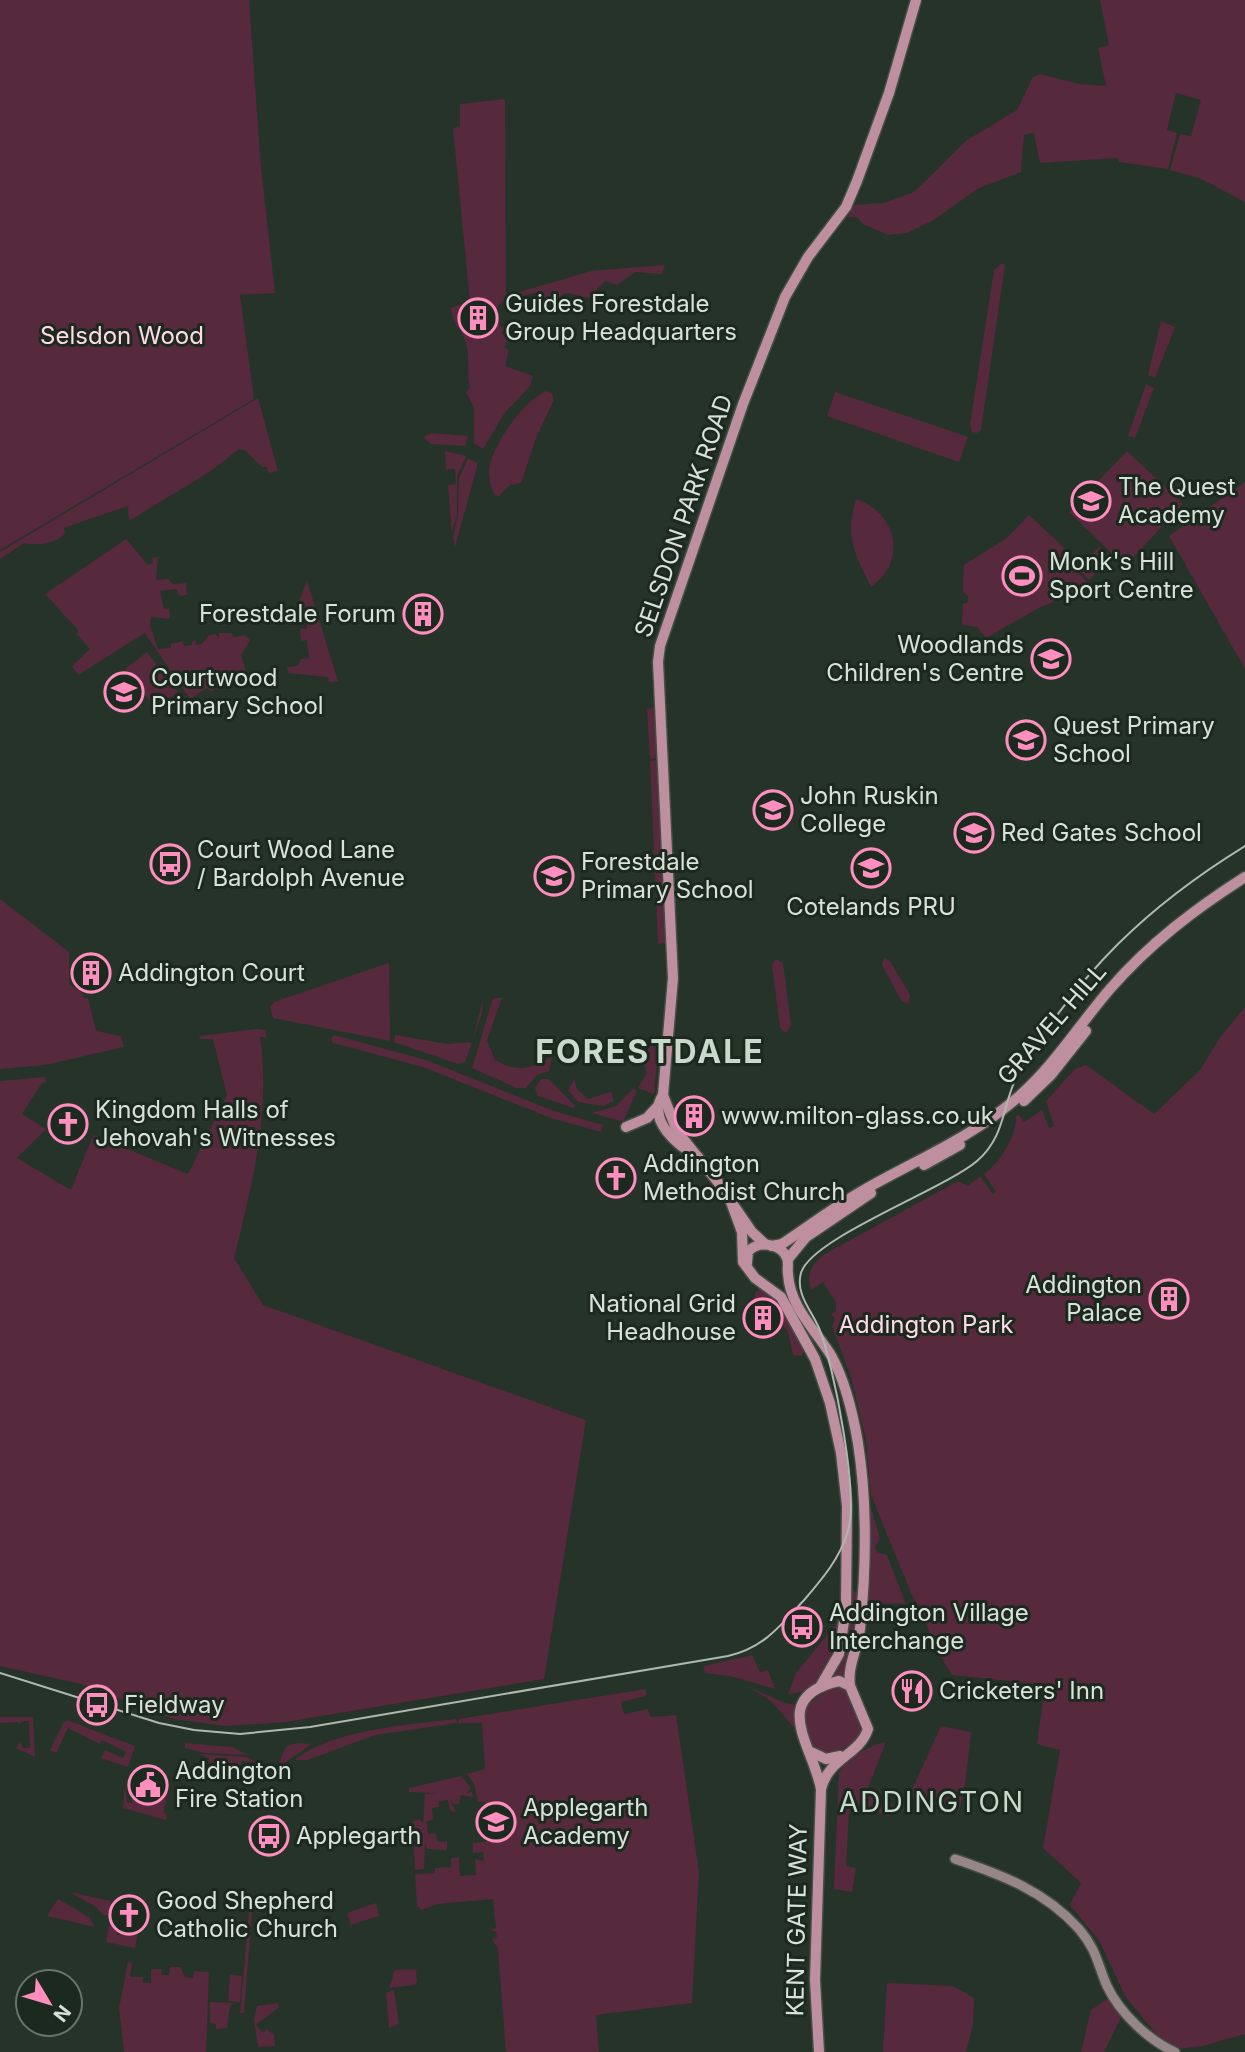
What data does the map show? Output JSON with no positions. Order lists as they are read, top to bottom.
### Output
{
  "streets": {
    "main road": ["SELSDON PARK ROAD", "GRAVEL HILL", "KENT GATE WAY"]
  },
  "crossings": [
    ["SELSDON PARK ROAD", "GRAVEL HILL"]
  ],
  "districts": ["FORESTDALE", "ADDINGTON"],
  "parks": ["Selsdon Wood", "Addington Park"],
  "places": {
    "building": [
      "Guides Forestdale Group Headquarters",
      "Forestdale Forum",
      "Addington Court",
      "www.milton-glass.co.uk",
      "Addington Palace",
      "National Grid Headhouse"
    ],
    "school or university": [
      "The Quest Academy",
      "Woodlands Children's Centre",
      "Courtwood Primary School",
      "Quest Primary School",
      "John Ruskin College",
      "Red Gates School",
      "Cotelands PRU",
      "Forestdale Primary School",
      "Applegarth Academy"
    ],
    "sports": ["Monk's Hill Sport Centre"],
    "bus stop": [
      "Court Wood Lane / Bardolph Avenue",
      "Addington Village Interchange",
      "Fieldway",
      "Applegarth"
    ],
    "church": ["Kingdom Halls of Jehovah's Witnesses", "Addington Methodist Church", "Good Shepherd Catholic Church"],
    "restaurant": ["Cricketers' Inn"],
    "public building": ["Addington Fire Station"]
  },
  "north": "bottom right"
}
